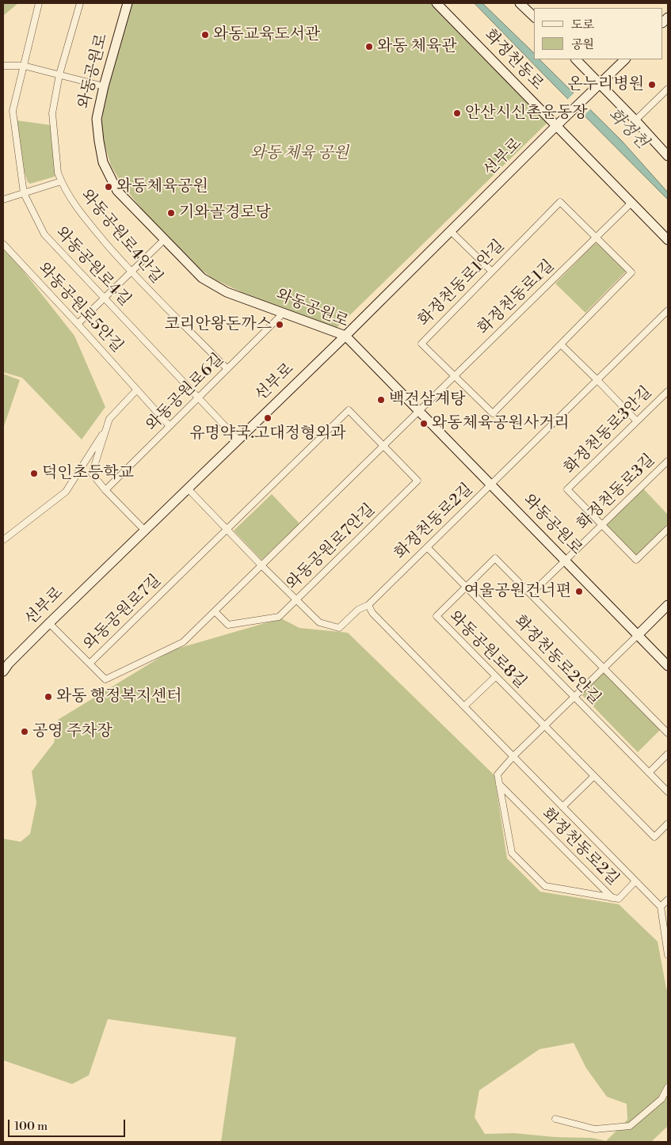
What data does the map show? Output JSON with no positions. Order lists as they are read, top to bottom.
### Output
{
  "streets": {
    "street": [
      "화정천동로",
      "와동공원로",
      "선부로",
      "와동공원로4안길",
      "와동공원로4길",
      "화정천동로1안길",
      "화정천동로1길",
      "와동공원로5안길",
      "와동공원로6길",
      "화정천동로3안길",
      "화정천동로3길",
      "화정천동로2길",
      "와동공원로7안길",
      "와동공원로7길",
      "와동공원로8길",
      "화정천동로2안길"
    ]
  },
  "crossings": [
    ["화정천동로", "선부로"],
    ["화정천동로", "화정천동로1길"],
    ["와동공원로", "선부로"],
    ["와동공원로", "화정천동로1길"],
    ["와동공원로", "와동공원로6길"],
    ["와동공원로", "화정천동로3길"],
    ["와동공원로", "화정천동로2길"],
    ["와동공원로", "와동공원로7길"],
    ["선부로", "와동공원로4길"],
    ["와동공원로4안길", "와동공원로6길"],
    ["와동공원로4길", "와동공원로6길"],
    ["화정천동로1안길", "화정천동로1길"],
    ["화정천동로1길", "와동공원로7길"],
    ["와동공원로5안길", "와동공원로6길"],
    ["화정천동로3안길", "화정천동로3길"],
    ["화정천동로3길", "와동공원로8길"],
    ["화정천동로2길", "화정천동로2안길"],
    ["와동공원로7안길", "와동공원로7길"],
    ["와동공원로8길", "화정천동로2안길"]
  ],
  "water": ["화정천"],
  "parks": ["와동 체육 공원"],
  "places": [
    "와동교육도서관",
    "와동 체육관",
    "온누리병원",
    "안산시신촌운동장",
    "와동체육공원",
    "기와골경로당",
    "코리안왕돈까스",
    "백건삼계탕",
    "유명약국.고대정형외과",
    "와동체육공원사거리",
    "덕인초등학교",
    "여울공원건너편",
    "와동 행정복지센터",
    "공영 주차장"
  ],
  "legend": ["도로", "공원"],
  "scale_bar": "100 m"
}
